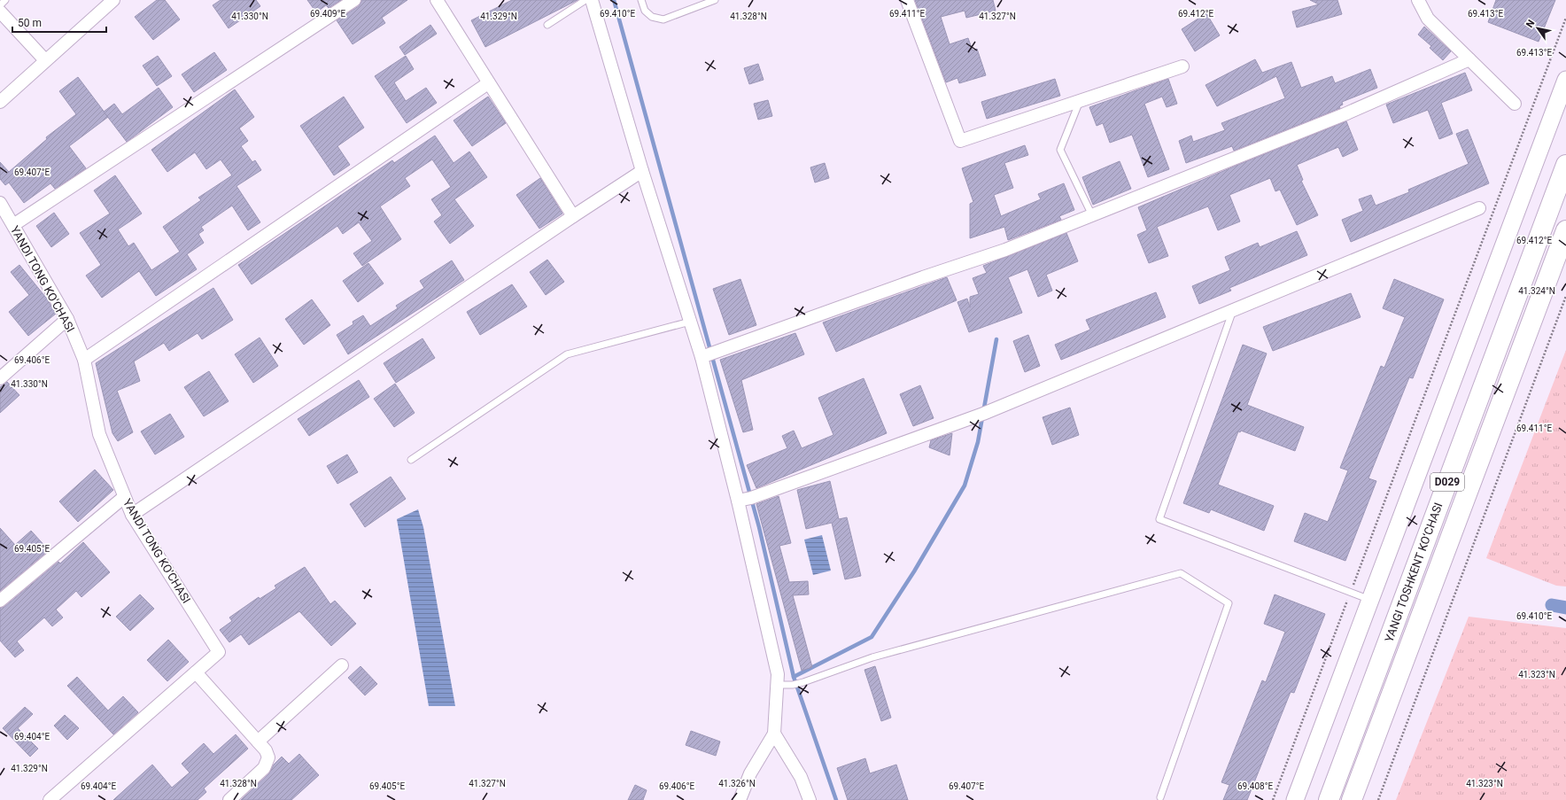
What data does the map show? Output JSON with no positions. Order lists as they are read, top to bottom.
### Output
{
  "streets": {
    "highway": ["D029", "YANGI TOSHKENT KO‘CHASI"],
    "street": ["YANDI TONG KO'CHASI"]
  },
  "scale_bar": "50 m",
  "north": "top left",
  "coordinates": [
    "69.409°E",
    "69.410°E",
    "69.411°E",
    "69.412°E",
    "69.413°E",
    "41.329°N",
    "41.327°N",
    "41.330°N",
    "41.328°N",
    "69.407°E",
    "41.324°N",
    "69.406°E",
    "69.405°E",
    "41.323°N",
    "69.404°E",
    "41.326°N",
    "69.408°E"
  ]
}
